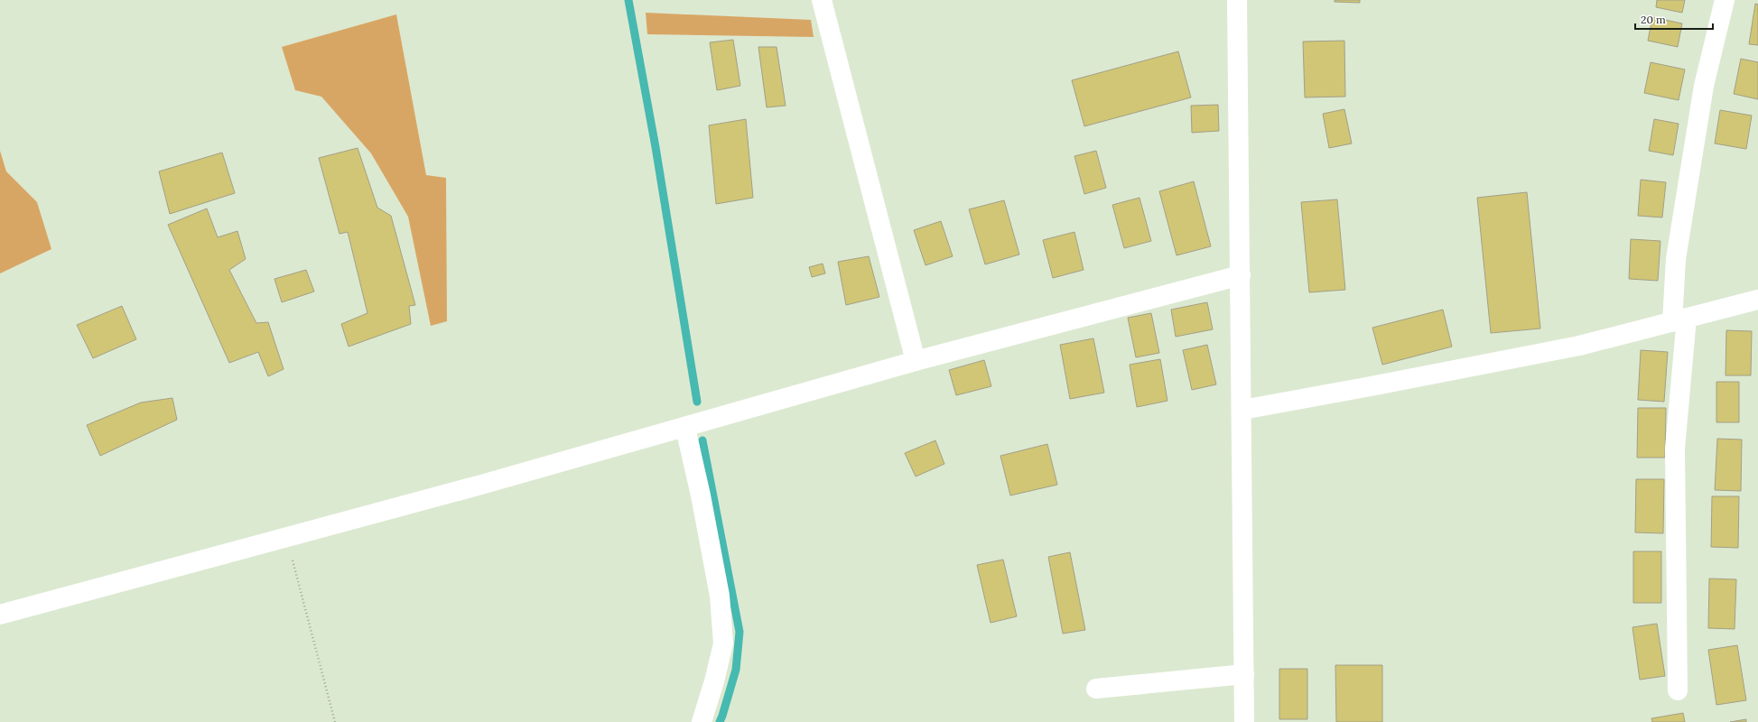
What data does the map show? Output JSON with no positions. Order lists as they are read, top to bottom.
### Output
{
  "scale_bar": "20 m"
}
